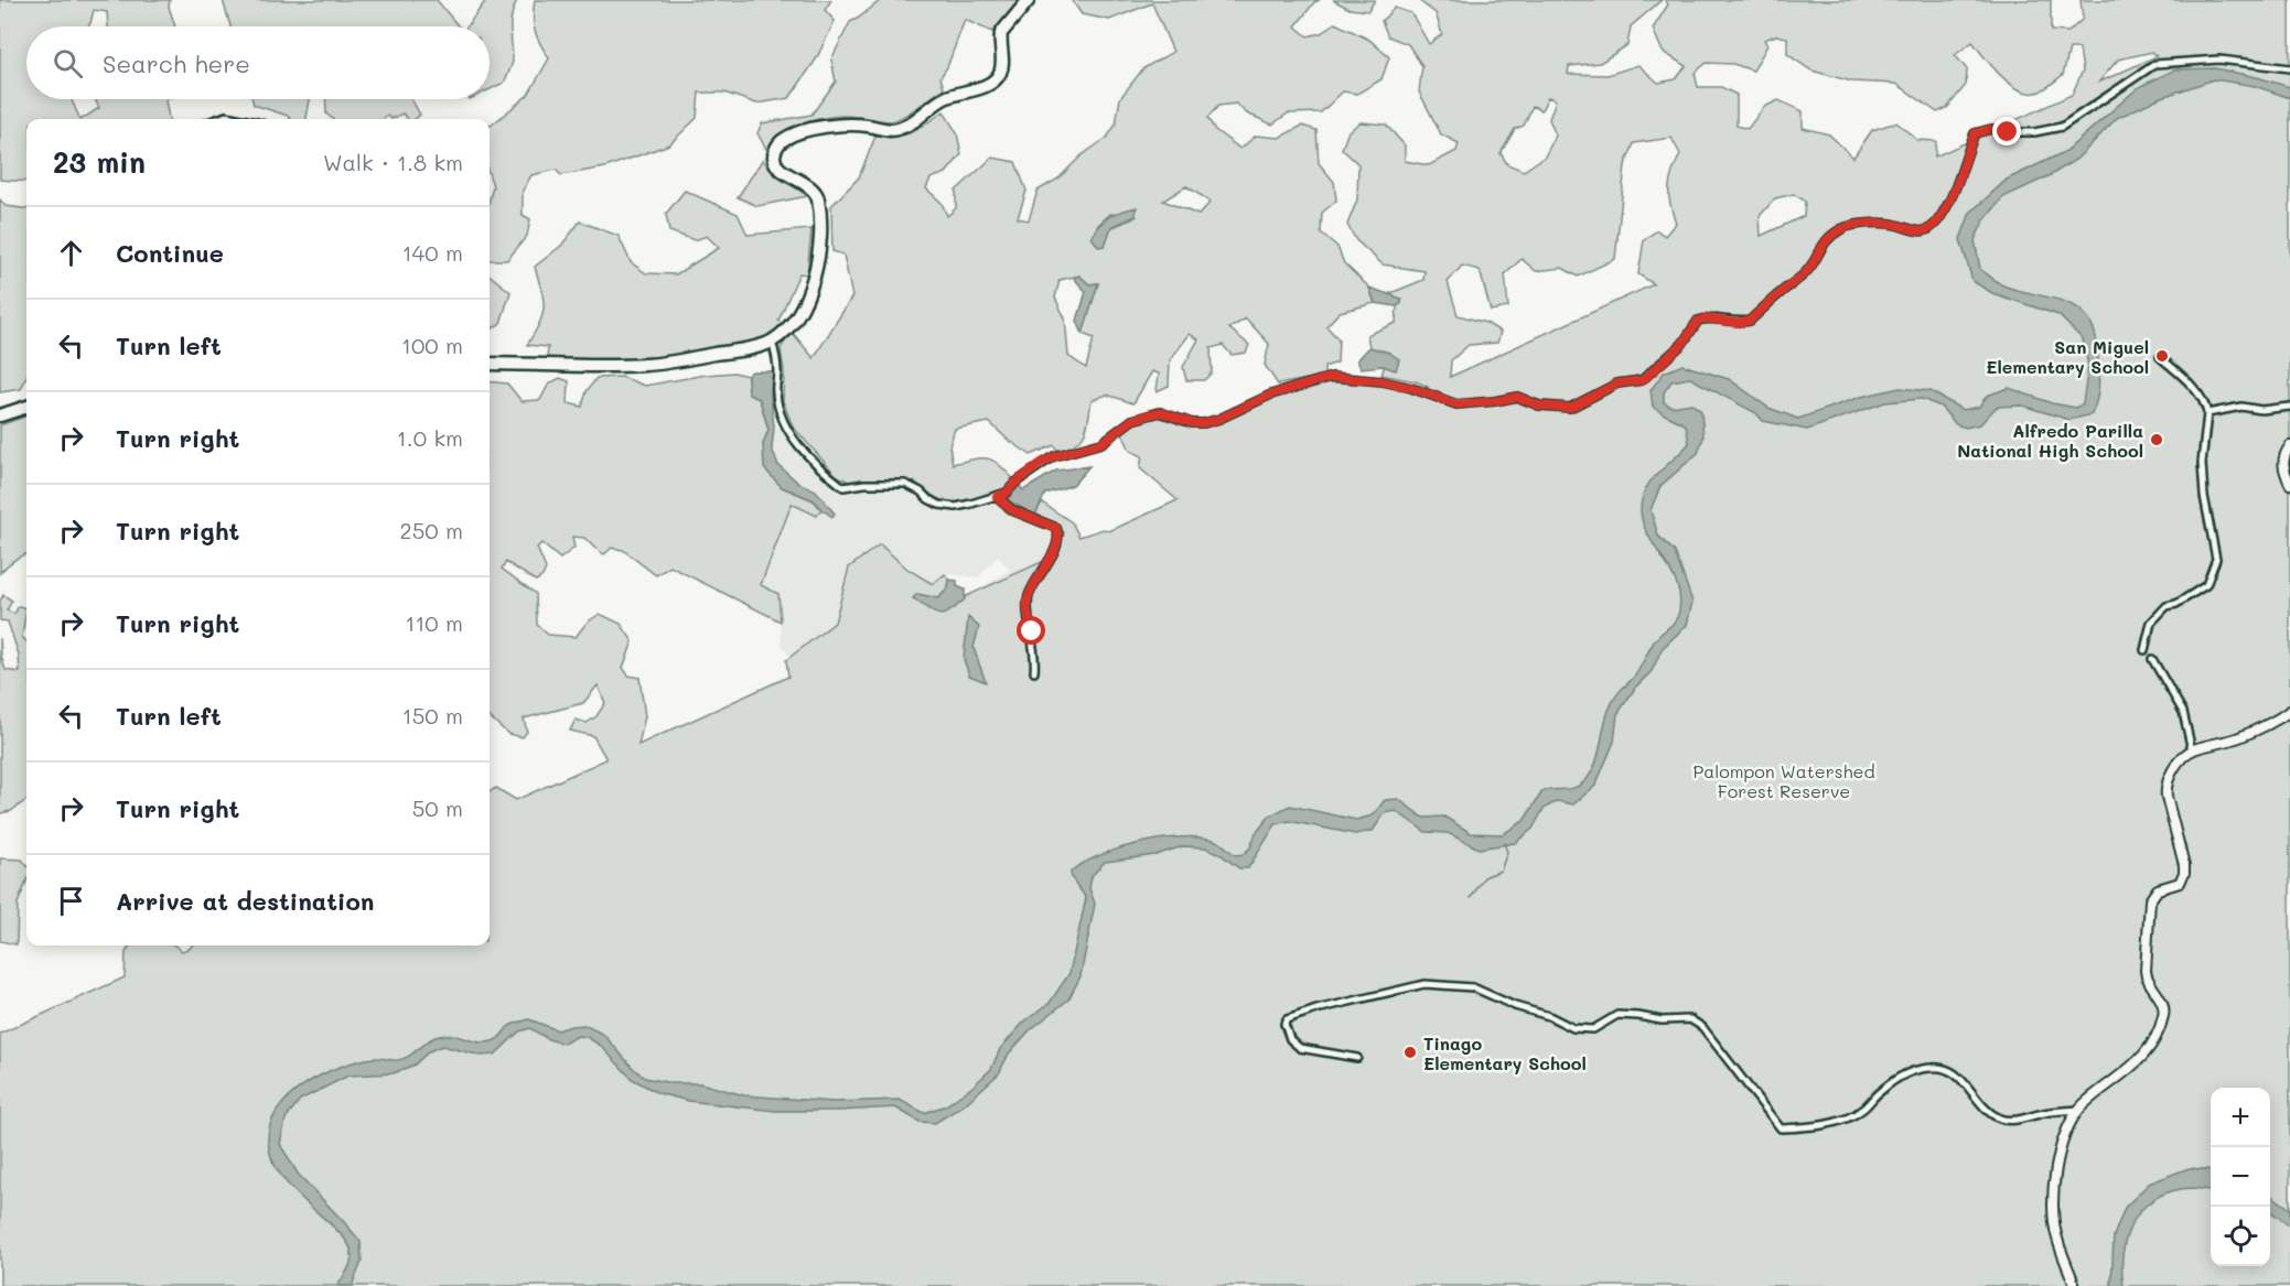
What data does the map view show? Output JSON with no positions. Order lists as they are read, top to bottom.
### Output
{
  "parks": ["Palompon Watershed Forest Reserve"],
  "places": ["San Miguel Elementary School", "Alfredo Parilla National High School", "Tinago Elementary School"],
  "page": {
    "search": "Search here",
    "heading": ["23 min", "Walk · 1.8 km"],
    "list": [
      ["Continue", "140 m"],
      ["Turn left", "100 m"],
      ["Turn right", "1.0 km"],
      ["Turn right", "250 m"],
      ["Turn right", "110 m"],
      ["Turn left", "150 m"],
      ["Turn right", "50 m"],
      "Arrive at destination"
    ],
    "map_buttons": ["+", "−"]
  }
}
